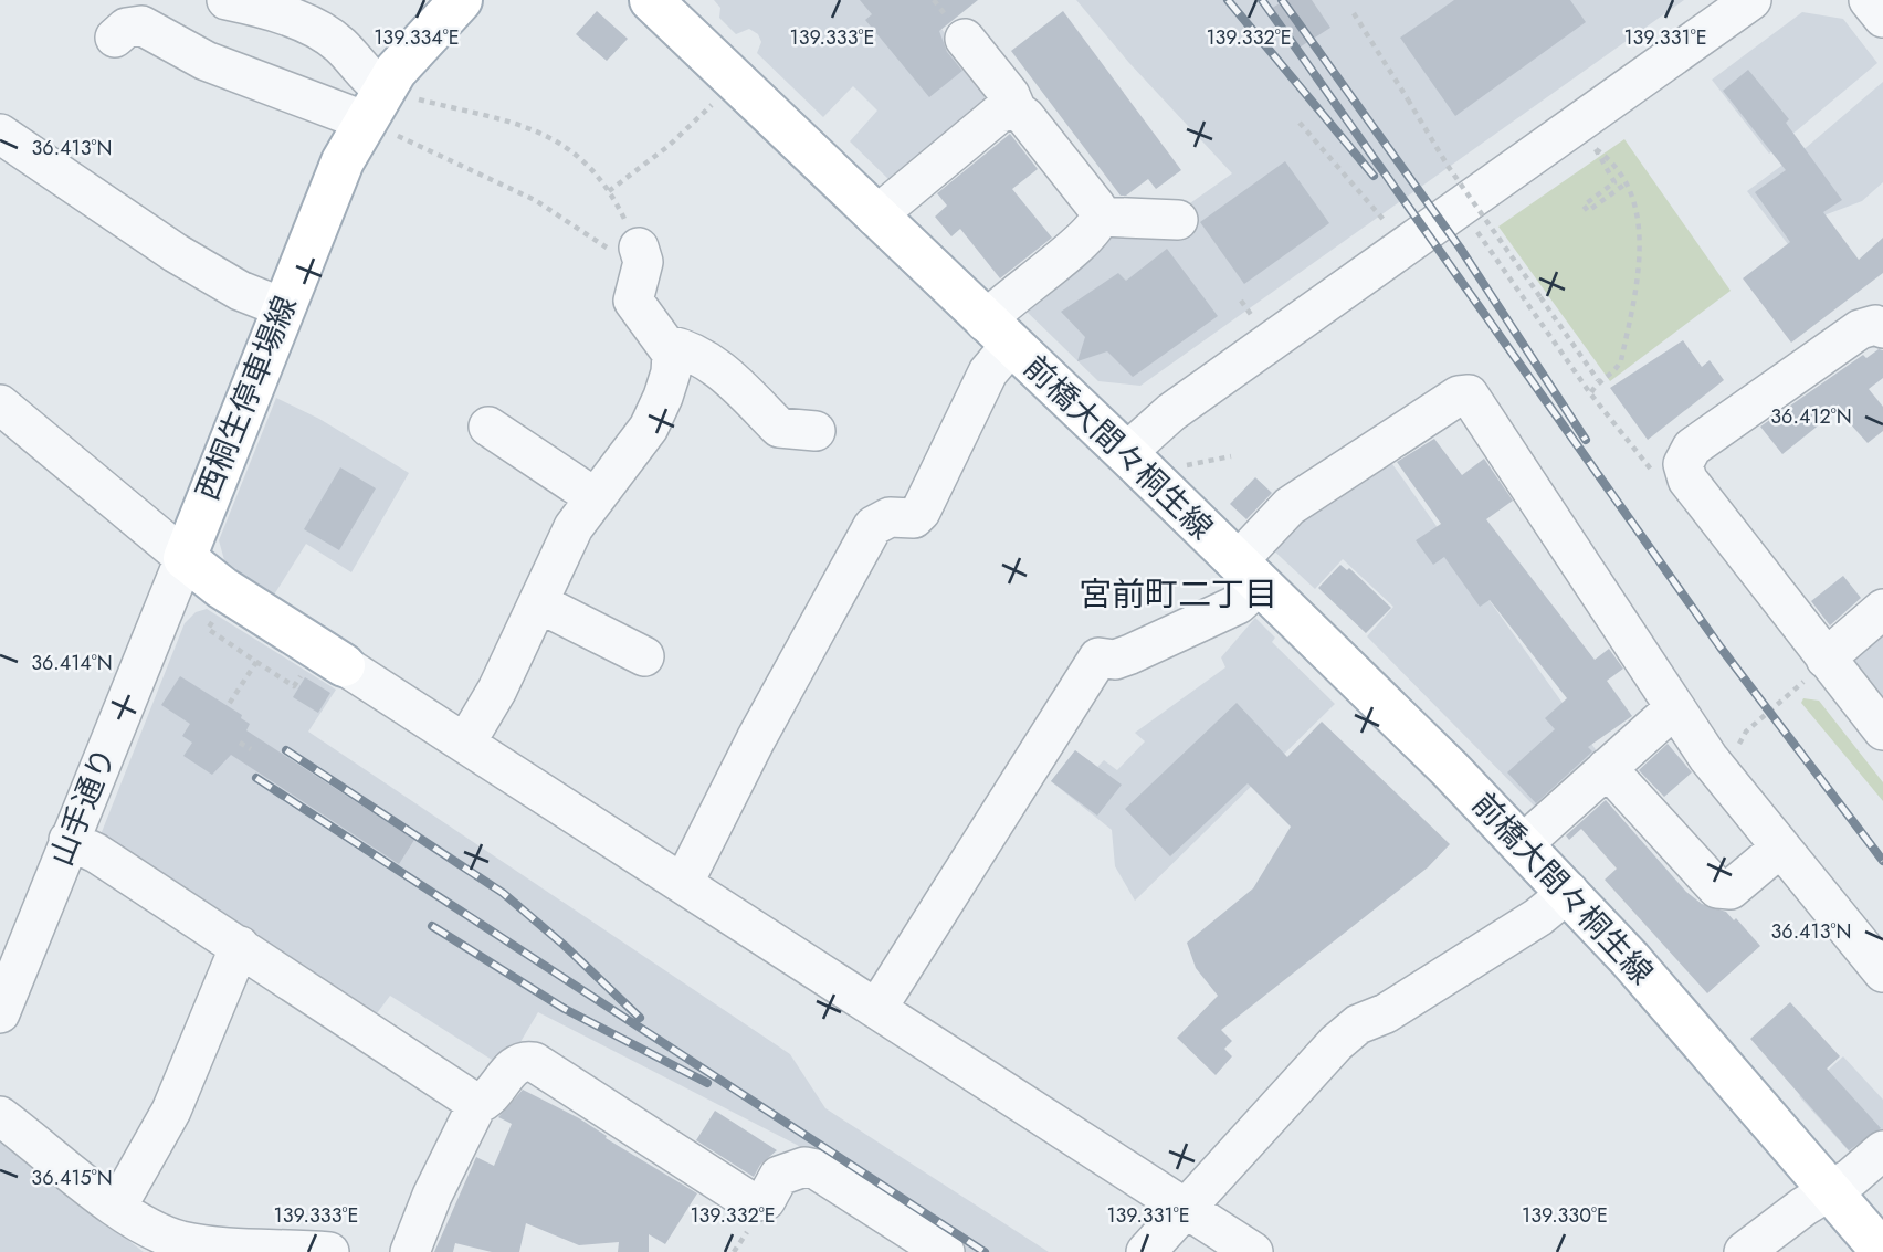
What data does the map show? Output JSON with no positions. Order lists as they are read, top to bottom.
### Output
{
  "streets": {
    "main road": ["西桐生停車場線", "前橋大間々桐生線"],
    "street": ["山手通り"]
  },
  "crossings": [
    ["西桐生停車場線", "山手通り"]
  ],
  "districts": ["宮前町二丁目"],
  "coordinates": [
    "139.333°E",
    "139.332°E",
    "139.331°E",
    "139.334°E",
    "36.413°N",
    "36.412°N",
    "36.414°N",
    "36.415°N",
    "139.330°E"
  ]
}
